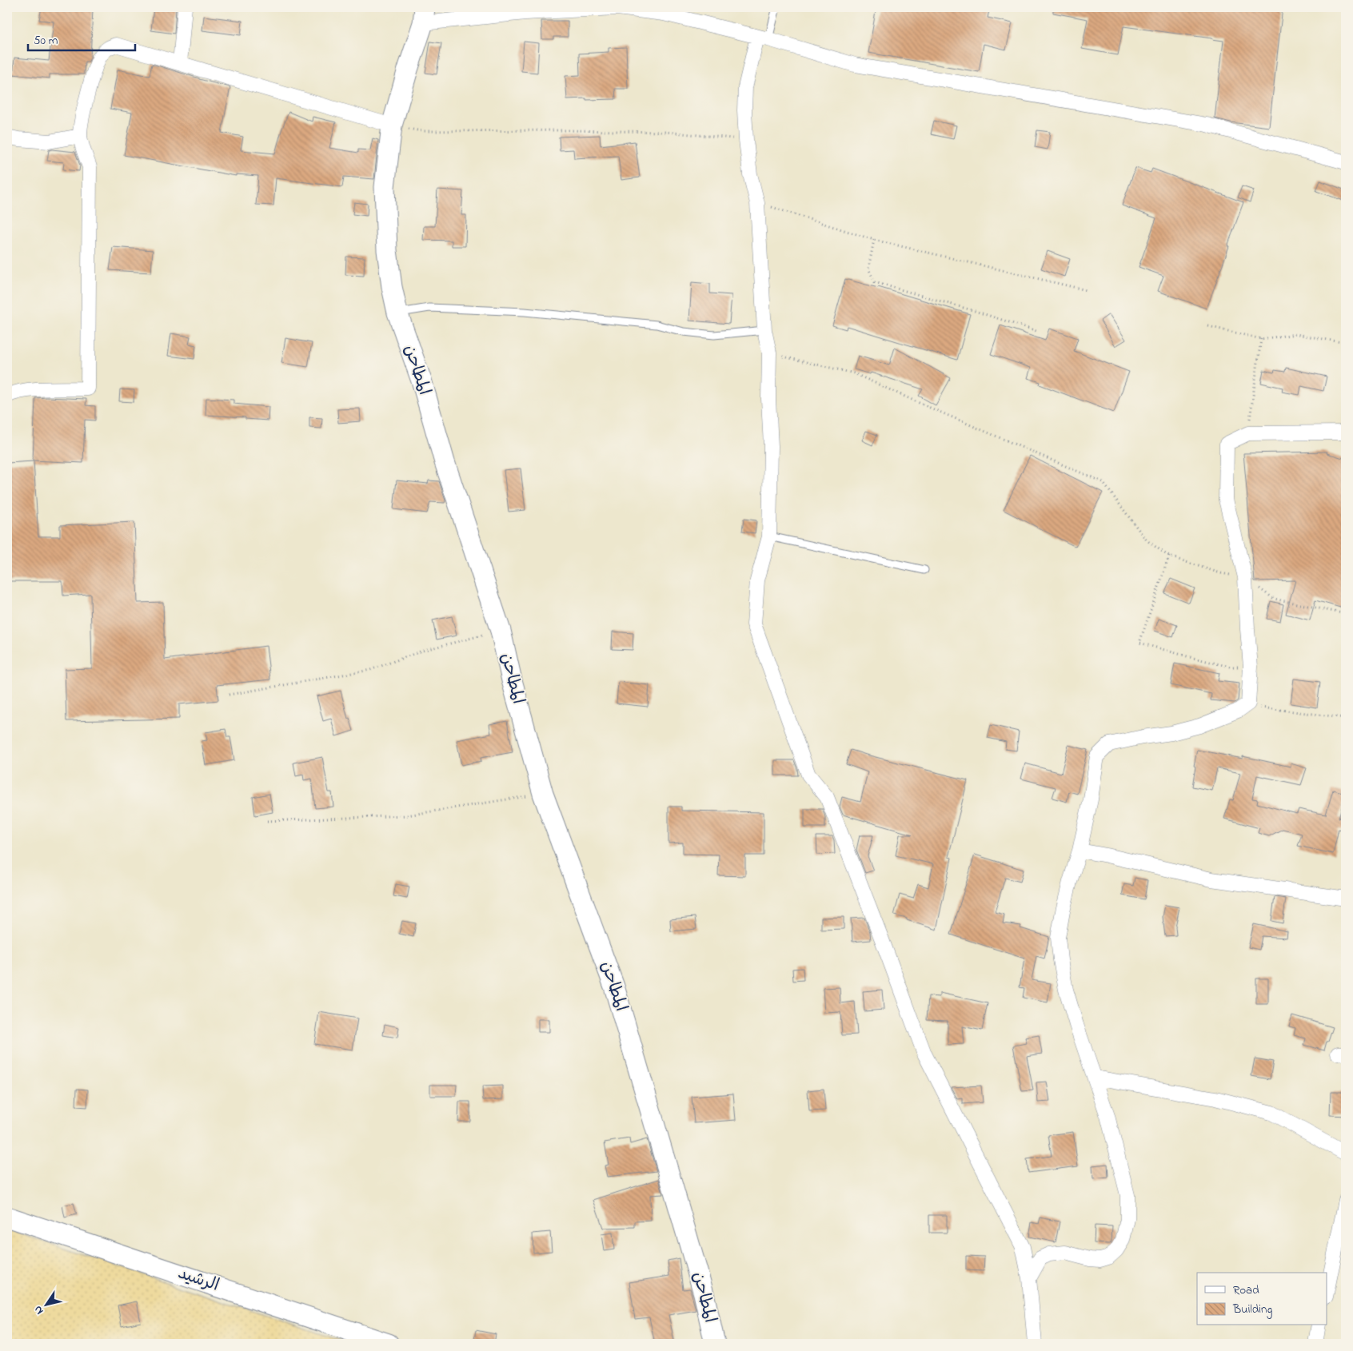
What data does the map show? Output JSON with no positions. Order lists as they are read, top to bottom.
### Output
{
  "streets": {
    "main road": ["المطاحن", "الرشيد"]
  },
  "legend": ["Road", "Building"],
  "scale_bar": "50 m",
  "north": "bottom left"
}
